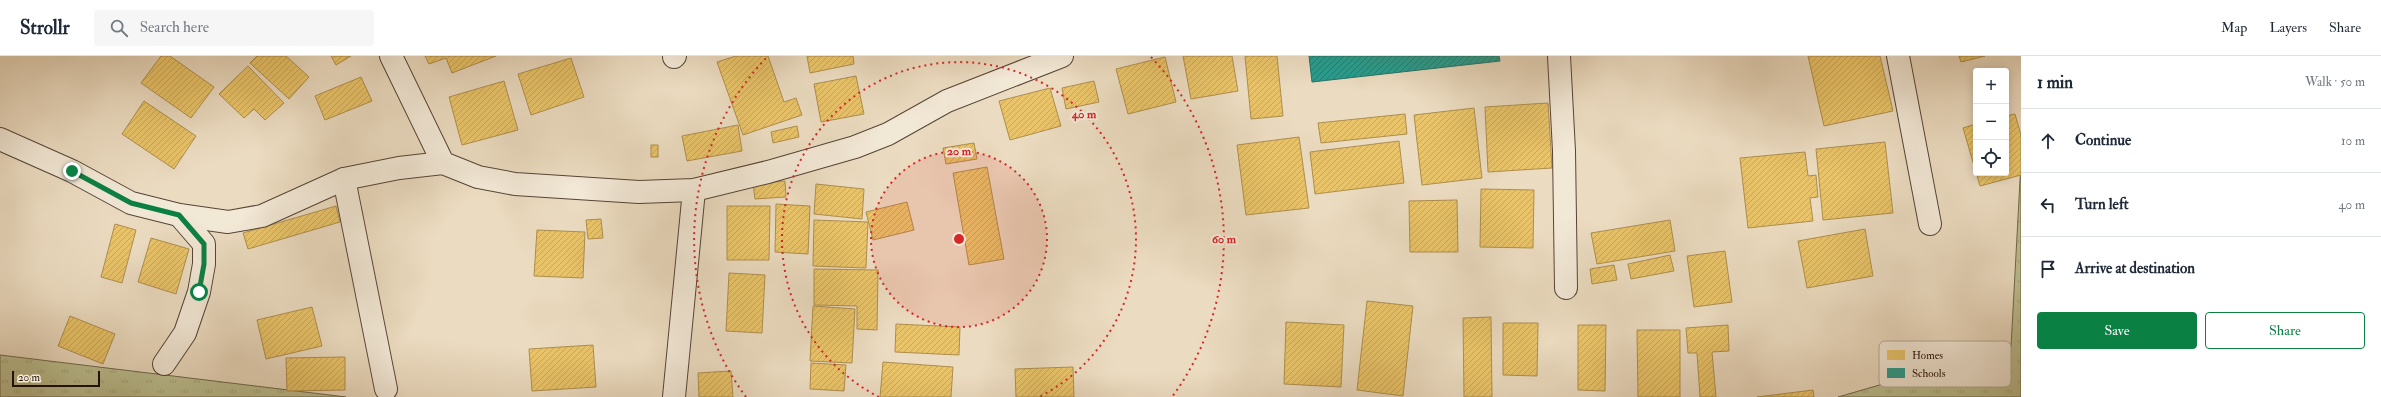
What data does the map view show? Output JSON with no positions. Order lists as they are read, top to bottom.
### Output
{
  "legend": ["Homes", "Schools"],
  "scale_bar": "20 m",
  "page": {
    "header": "Strollr",
    "search": "Search here",
    "nav": ["Map", "Layers", "Share"],
    "heading": ["1 min", "Walk · 50 m"],
    "map_buttons": ["+", "−"],
    "list": [
      ["Continue", "10 m"],
      ["Turn left", "40 m"],
      "Arrive at destination"
    ],
    "buttons": ["Save", "Share"],
    "scale": "20 m"
  },
  "rings": ["40 m", "20 m", "60 m"]
}
